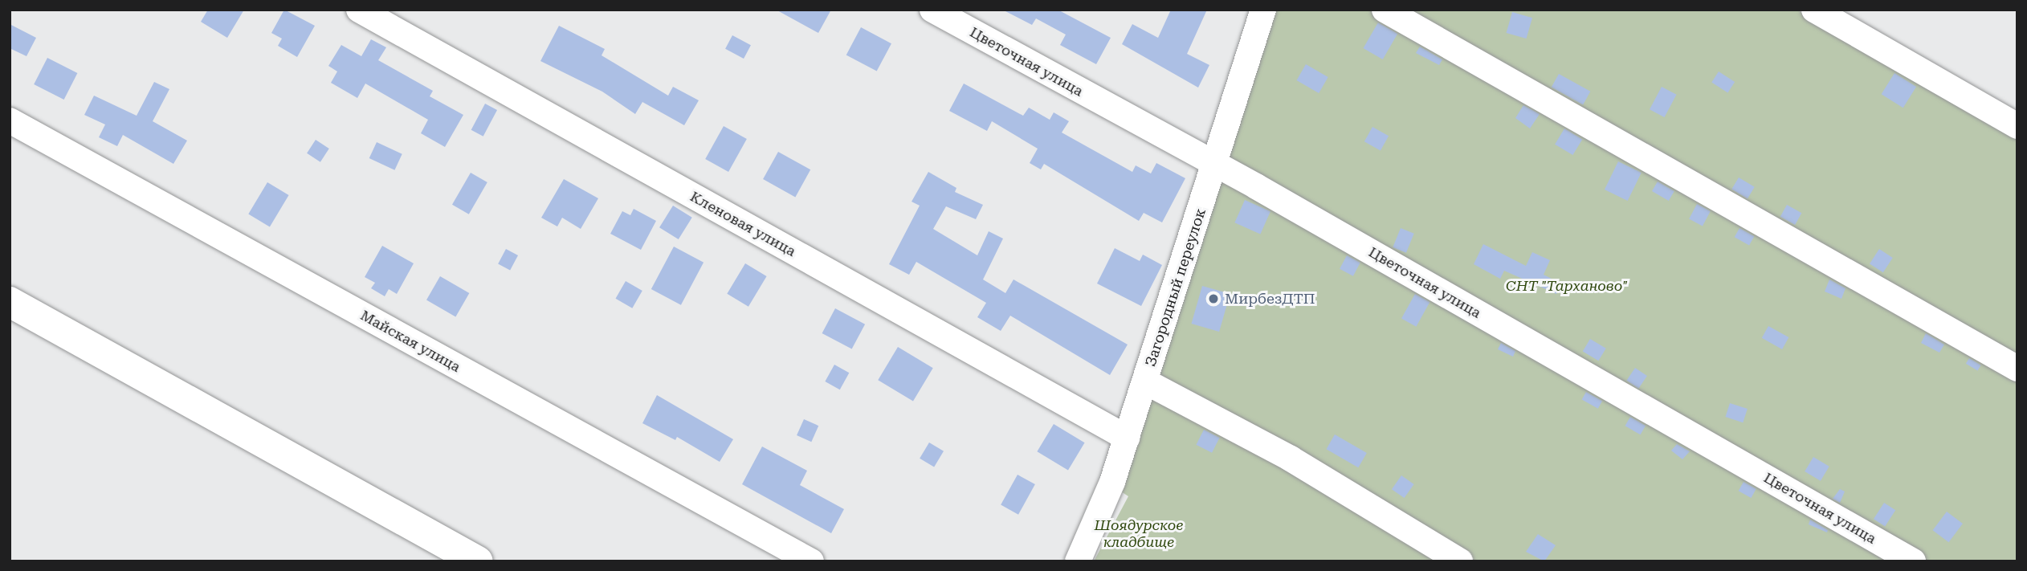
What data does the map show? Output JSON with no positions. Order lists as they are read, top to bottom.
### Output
{
  "streets": {
    "street": [
      "Цветочная улица",
      "Кленовая улица",
      "Загородный переулок",
      "Майская улица"
    ]
  },
  "crossings": [
    ["Цветочная улица", "Загородный переулок"],
    ["Кленовая улица", "Загородный переулок"]
  ],
  "parks": ["СНТ \"Тарханово\"", "Шоядурское кладбище"],
  "places": ["МирбезДТП"]
}
